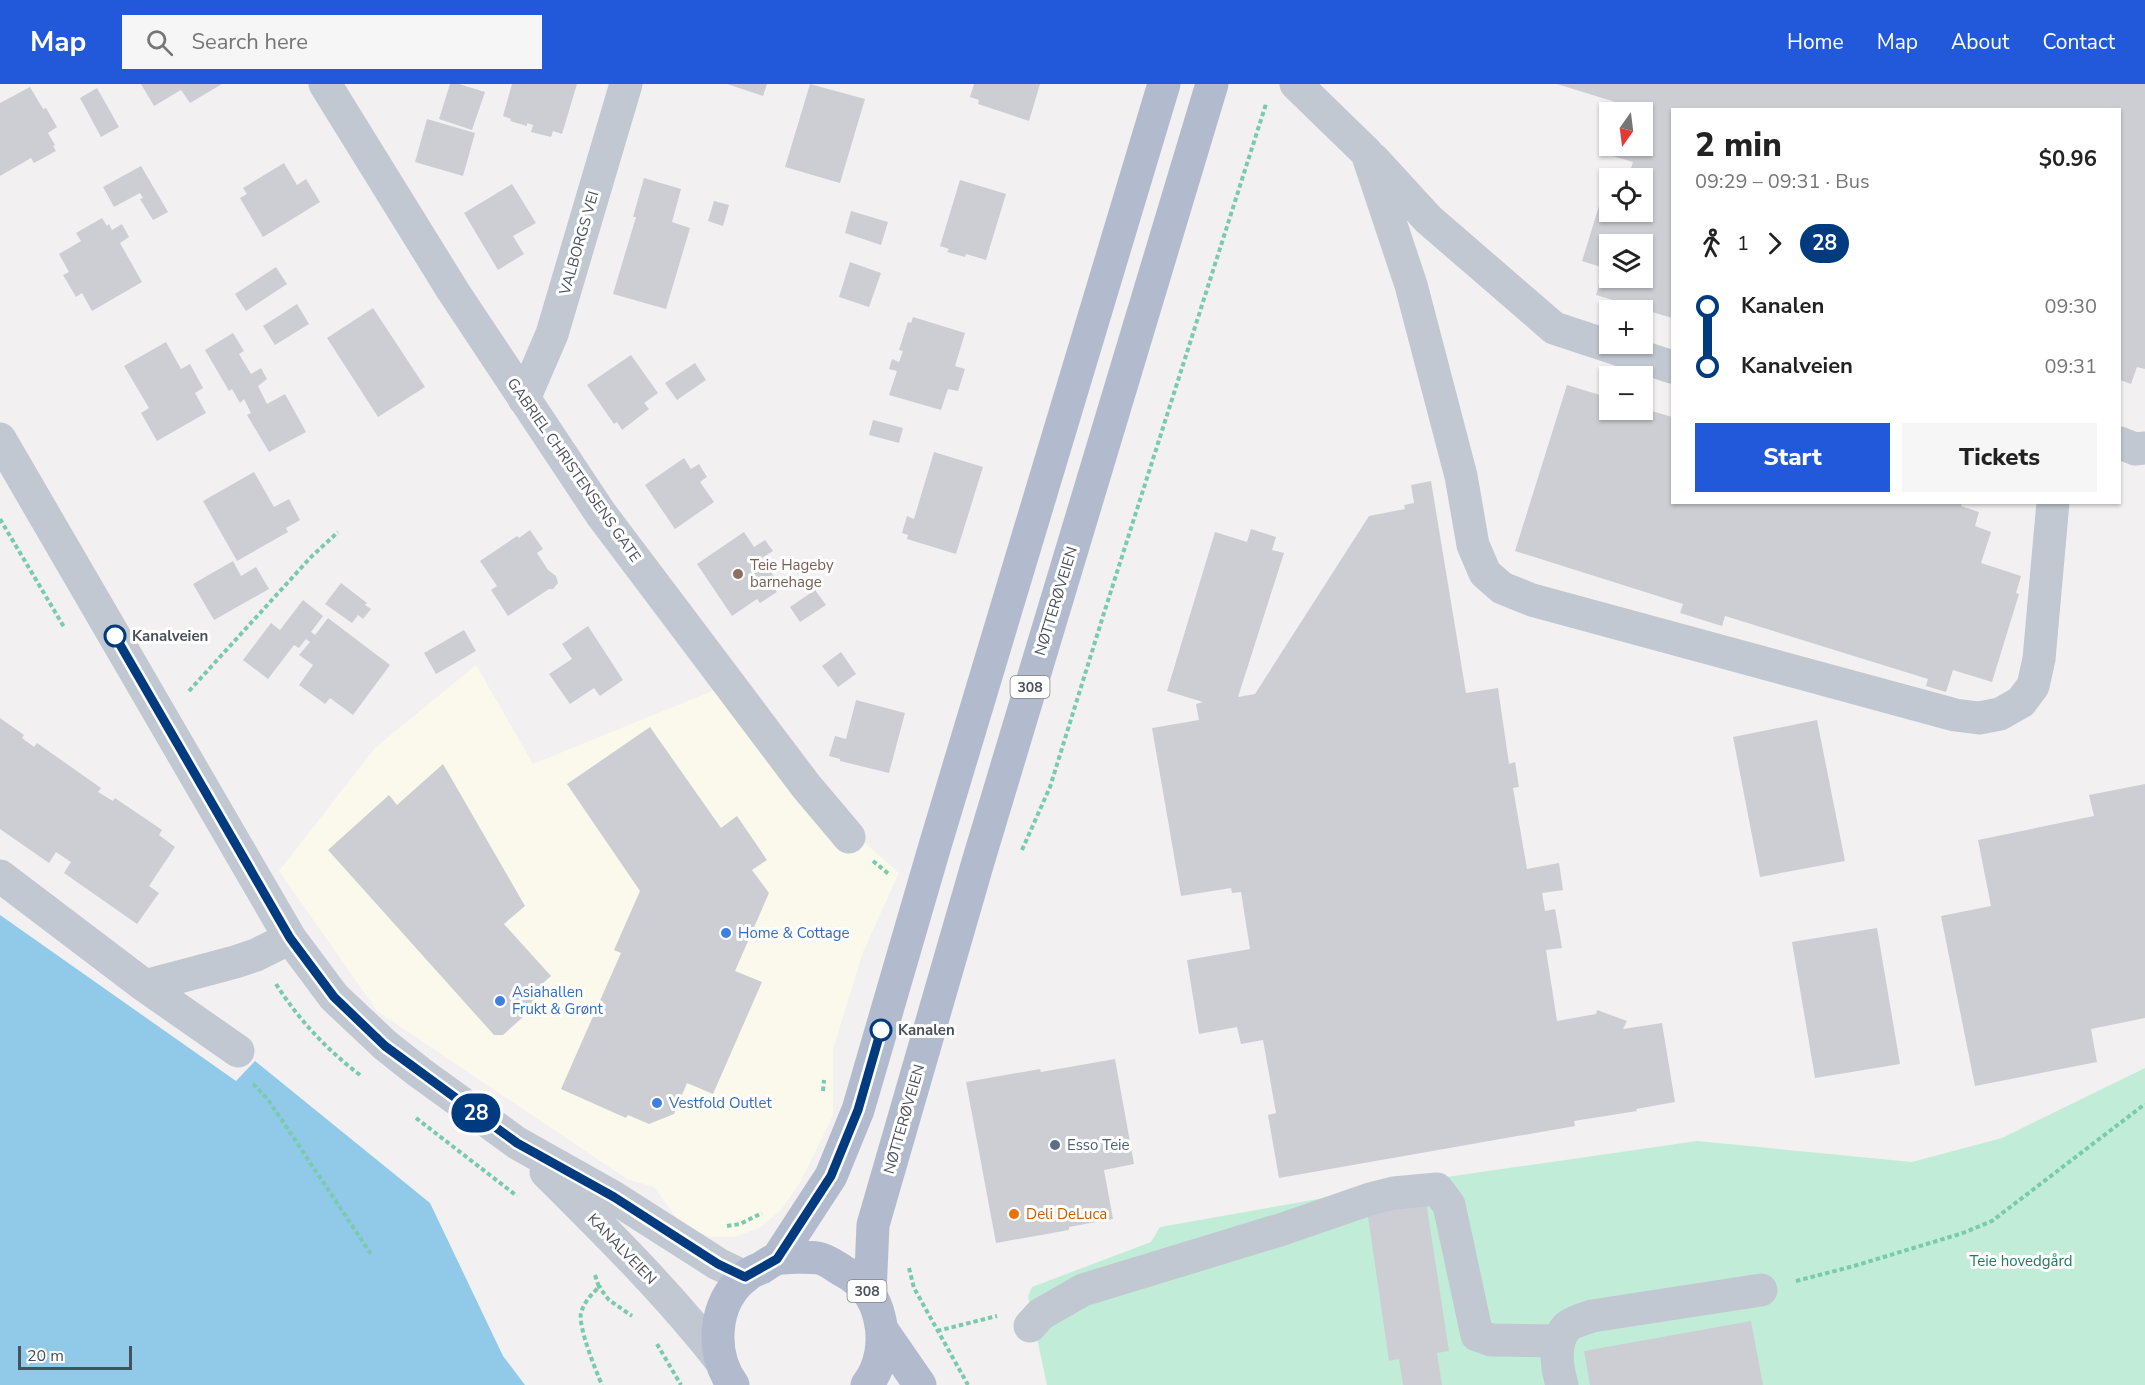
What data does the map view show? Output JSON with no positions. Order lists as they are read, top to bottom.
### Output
{
  "streets": {
    "main road": ["NØTTERØVEIEN", "308"],
    "street": ["VALBORGS VEI", "GABRIEL CHRISTENSENS GATE", "KANALVEIEN"]
  },
  "crossings": [
    ["VALBORGS VEI", "GABRIEL CHRISTENSENS GATE"],
    ["NØTTERØVEIEN", "308"],
    ["308", "KANALVEIEN"]
  ],
  "parks": ["Teie hovedgård"],
  "places": [
    "Teie Hageby barnehage",
    "Kanalveien",
    "Home & Cottage",
    "Asiahallen Frukt & Grønt",
    "Kanalen",
    "Vestfold Outlet",
    "Esso Teie",
    "Deli DeLuca"
  ],
  "lines": ["bus line 28"],
  "scale_bar": "20 m",
  "north": "bottom",
  "page": {
    "header": "Map",
    "search": "Search here",
    "nav": [
      "Home",
      "Map",
      "About",
      "Contact"
    ],
    "on_map": "28",
    "map_buttons": ["+", "−"],
    "heading": ["2 min", "09:29 – 09:31 · Bus", "$0.96"],
    "legs": ["1", "28"],
    "list": [
      {
        "name": "Kanalen",
        "value": "09:30"
      },
      {
        "name": "Kanalveien",
        "value": "09:31"
      }
    ],
    "buttons": ["Start", "Tickets"],
    "scale": "20 m"
  }
}
